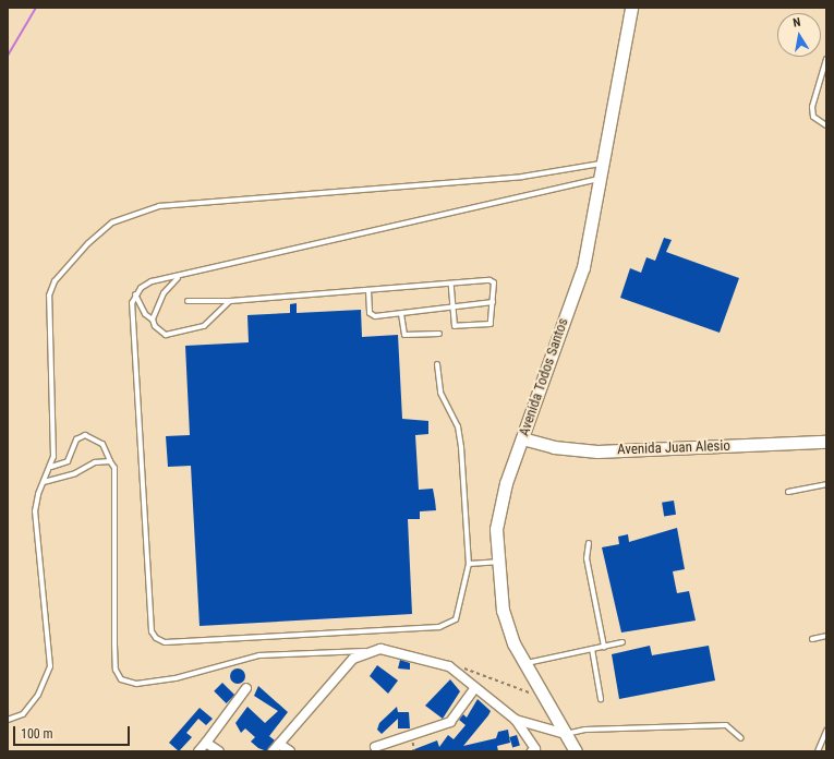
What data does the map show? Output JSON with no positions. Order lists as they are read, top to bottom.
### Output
{
  "streets": {
    "street": ["Avenida Todos Santos", "Avenida Juan Alesio"]
  },
  "crossings": [
    ["Avenida Todos Santos", "Avenida Juan Alesio"]
  ],
  "scale_bar": "100 m",
  "north": "top"
}
